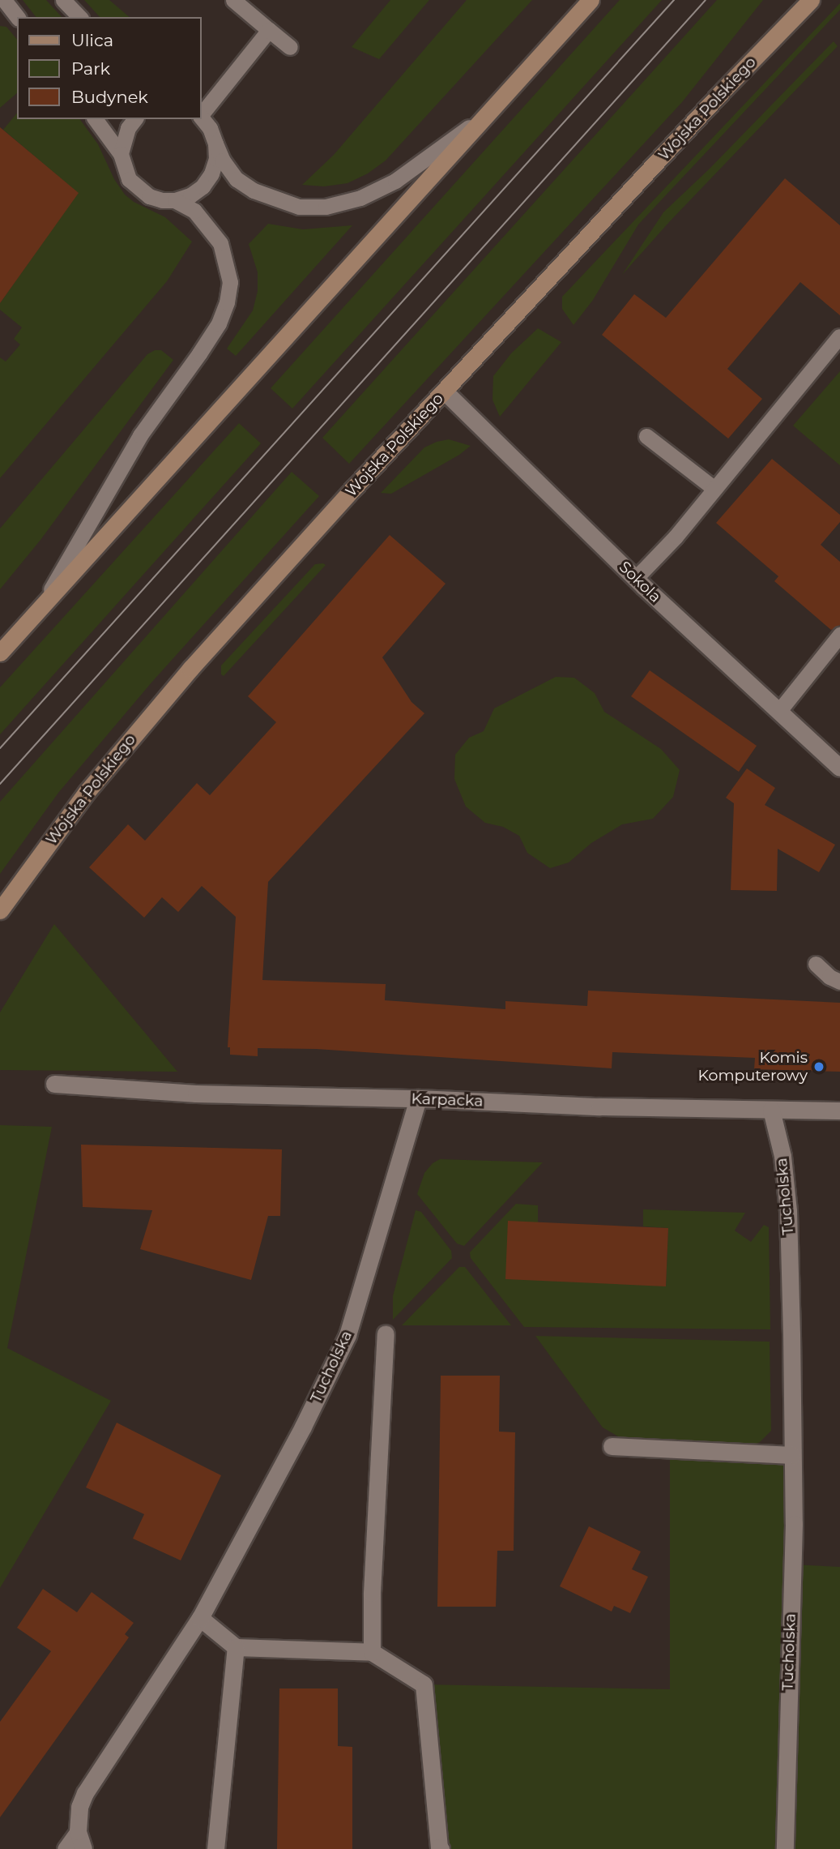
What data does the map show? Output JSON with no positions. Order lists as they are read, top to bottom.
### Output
{
  "streets": {
    "street": [
      "Wojska Polskiego",
      "Sokola",
      "Karpacka",
      "Tucholska"
    ]
  },
  "crossings": [
    ["Wojska Polskiego", "Sokola"],
    ["Karpacka", "Tucholska"]
  ],
  "places": ["Komis Komputerowy"],
  "legend": ["Ulica", "Park", "Budynek"]
}
